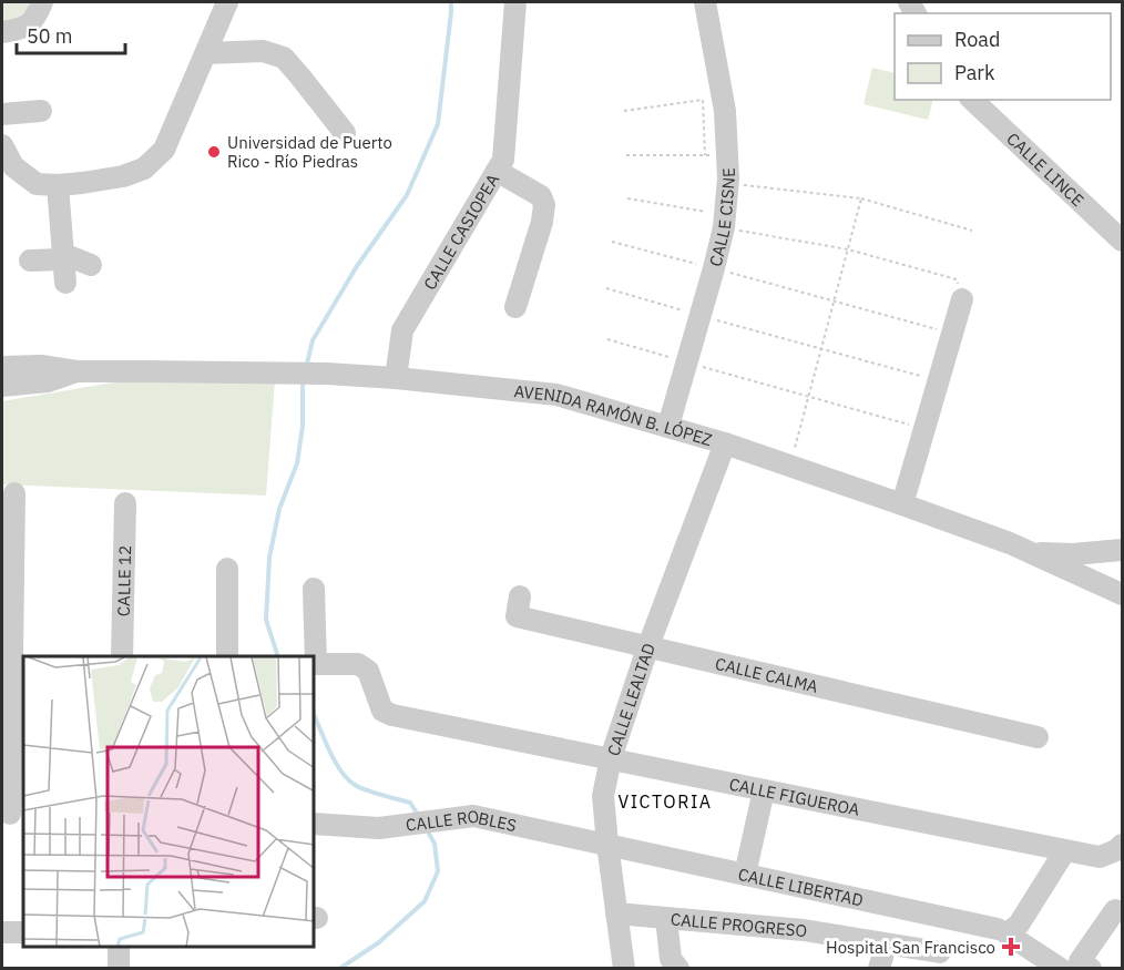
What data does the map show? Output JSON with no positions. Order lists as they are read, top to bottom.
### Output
{
  "streets": {
    "street": [
      "CALLE LINCE",
      "CALLE CISNE",
      "CALLE CASIOPEA",
      "AVENIDA RAMÓN B. LÓPEZ",
      "CALLE 12",
      "CALLE CALMA",
      "CALLE LEALTAD",
      "CALLE FIGUEROA",
      "CALLE ROBLES",
      "CALLE LIBERTAD",
      "CALLE PROGRESO"
    ]
  },
  "crossings": [
    ["CALLE CISNE", "AVENIDA RAMÓN B. LÓPEZ"],
    ["CALLE CASIOPEA", "AVENIDA RAMÓN B. LÓPEZ"],
    ["AVENIDA RAMÓN B. LÓPEZ", "CALLE LEALTAD"],
    ["CALLE CALMA", "CALLE LEALTAD"],
    ["CALLE LEALTAD", "CALLE FIGUEROA"],
    ["CALLE LEALTAD", "CALLE ROBLES"],
    ["CALLE LEALTAD", "CALLE LIBERTAD"],
    ["CALLE LEALTAD", "CALLE PROGRESO"],
    ["CALLE ROBLES", "CALLE LIBERTAD"]
  ],
  "districts": ["VICTORIA"],
  "places": {
    "other": ["Universidad de Puerto Rico - Río Piedras"],
    "health": ["Hospital San Francisco"]
  },
  "legend": ["Road", "Park"],
  "scale_bar": "50 m"
}
